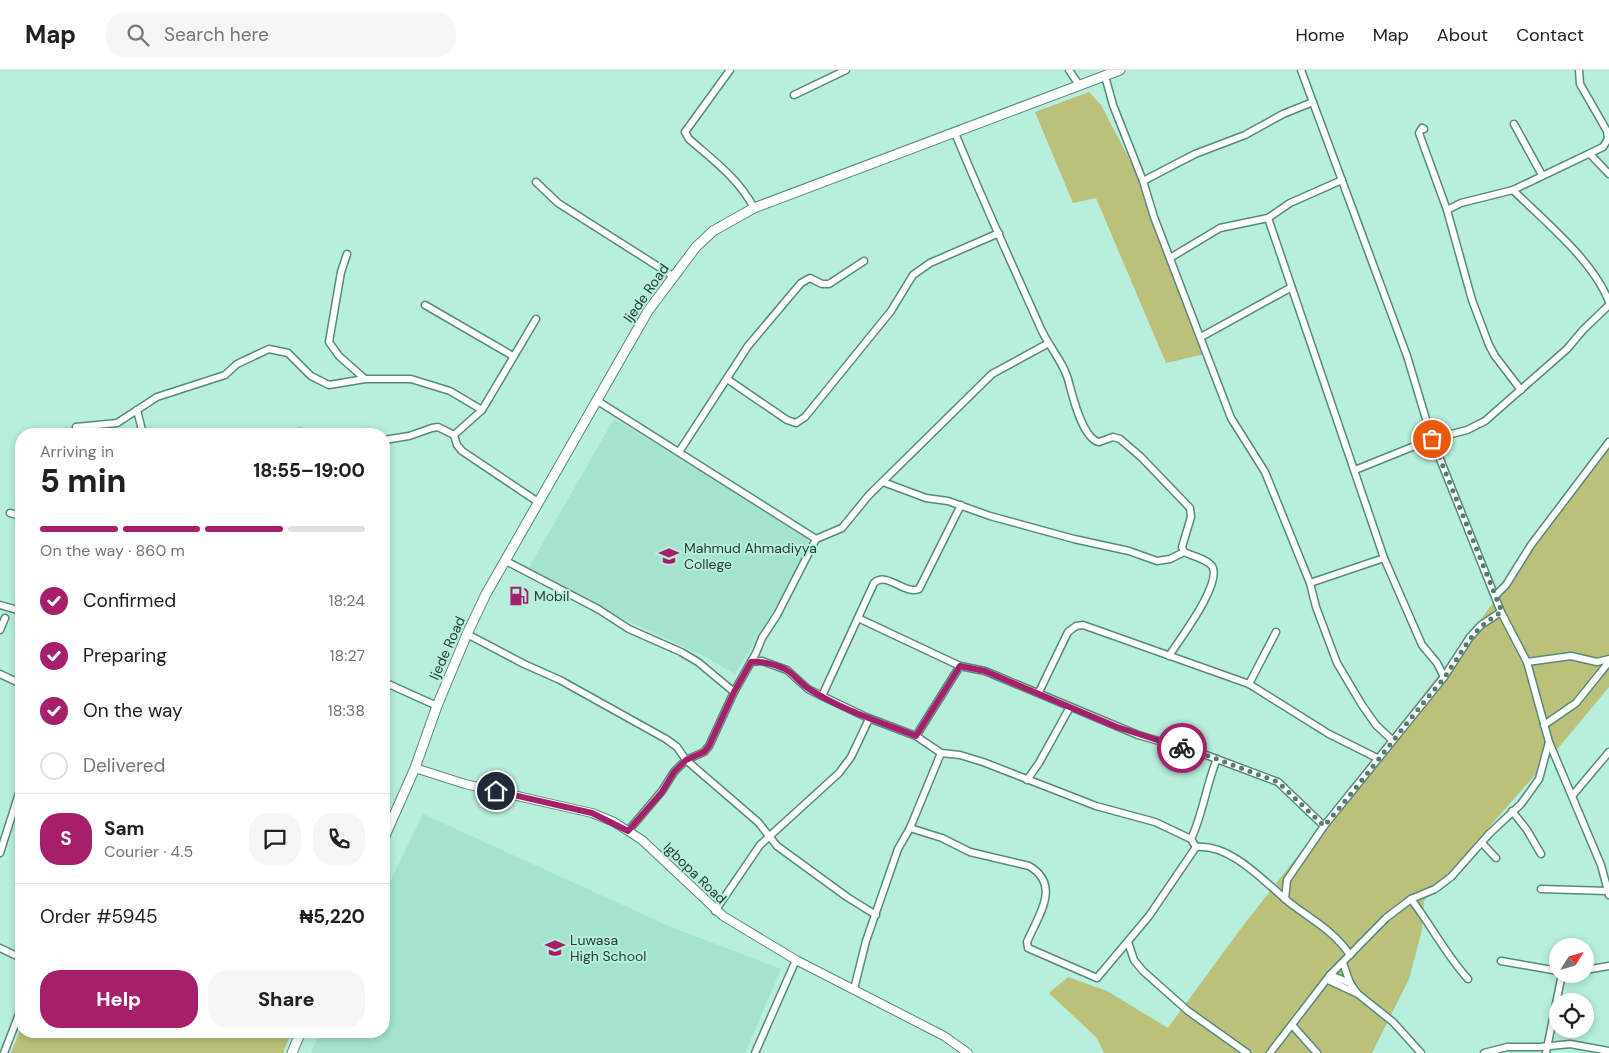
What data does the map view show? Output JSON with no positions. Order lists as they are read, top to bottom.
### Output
{
  "streets": {
    "main road": ["Ijede Road"],
    "street": ["Igbopa Road"]
  },
  "crossings": [
    ["Ijede Road", "Igbopa Road"]
  ],
  "places": {
    "school or university": ["Mahmud Ahmadiyya College", "Luwasa High School"],
    "fuel station": ["Mobil"]
  },
  "north": "top right",
  "page": {
    "header": "Map",
    "search": "Search here",
    "nav": [
      "Home",
      "Map",
      "About",
      "Contact"
    ],
    "heading": ["5 min", "Arriving in", "18:55–19:00"],
    "panel": [
      "Sam",
      "Courier · 4.5",
      "Order #5945",
      "₦5,220"
    ],
    "bar": "On the way · 860 m",
    "list": [
      ["Confirmed", "18:24"],
      ["Preparing", "18:27"],
      ["On the way", "18:38"],
      "Delivered"
    ],
    "round": "S",
    "buttons": ["Help", "Share"]
  }
}
